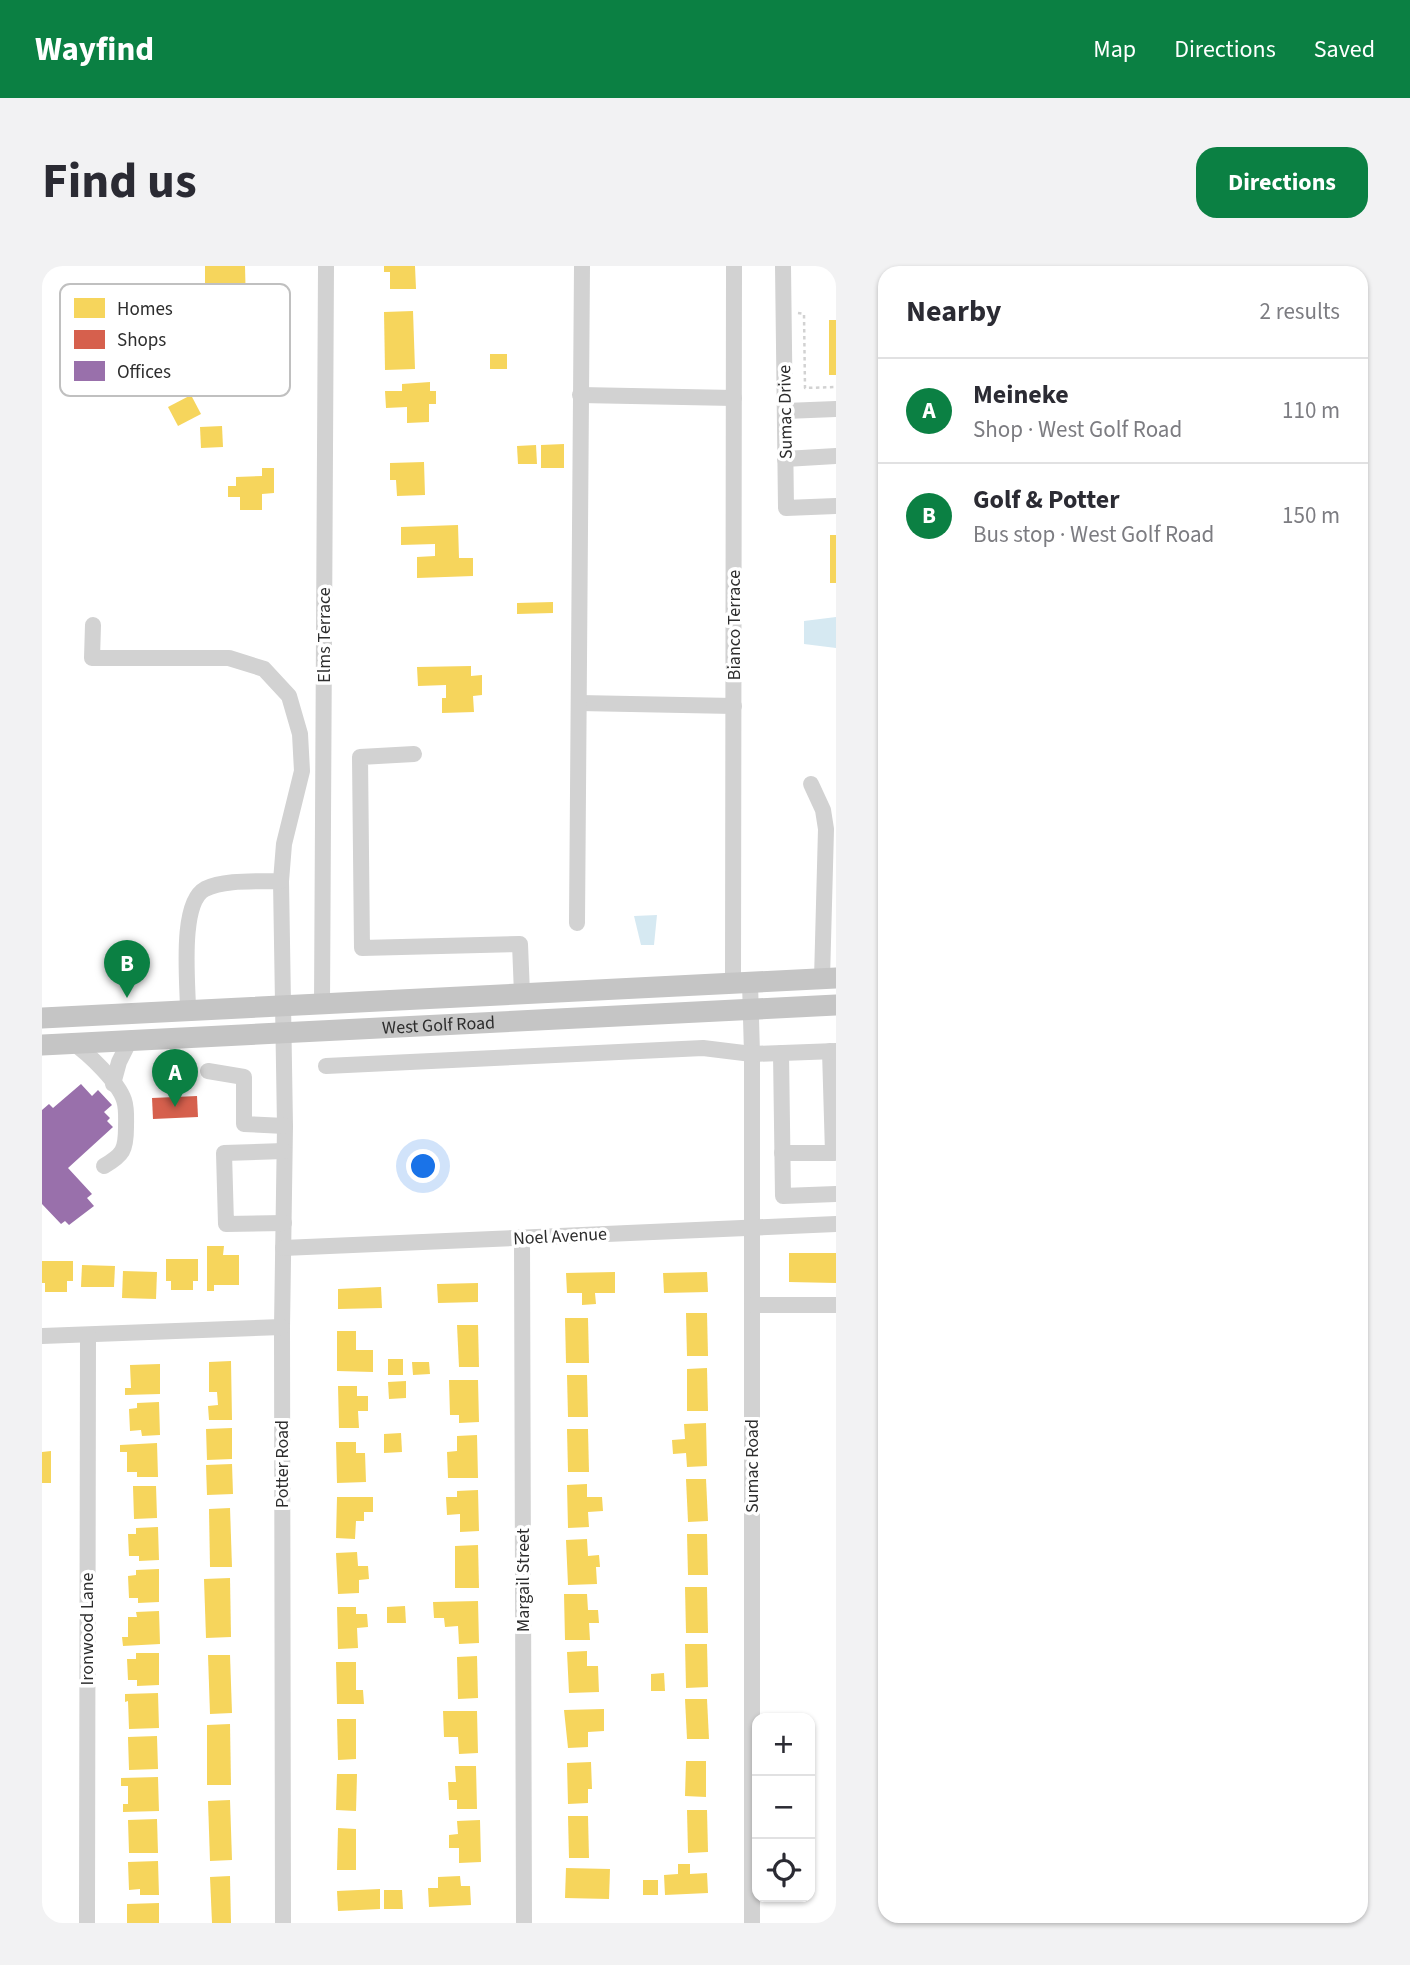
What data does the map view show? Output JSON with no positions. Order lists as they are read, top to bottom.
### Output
{
  "streets": {
    "main road": ["West Golf Road"],
    "street": [
      "Sumac Drive",
      "Bianco Terrace",
      "Elms Terrace",
      "Noel Avenue",
      "Potter Road",
      "Sumac Road",
      "Margail Street",
      "Ironwood Lane"
    ]
  },
  "crossings": [
    ["Bianco Terrace", "West Golf Road"],
    ["Bianco Terrace", "Sumac Road"],
    ["Elms Terrace", "West Golf Road"],
    ["West Golf Road", "Potter Road"],
    ["West Golf Road", "Sumac Road"],
    ["Noel Avenue", "Potter Road"],
    ["Noel Avenue", "Sumac Road"],
    ["Noel Avenue", "Margail Street"]
  ],
  "legend": ["Homes", "Shops", "Offices"],
  "page": {
    "header": "Wayfind",
    "nav": ["Map", "Directions", "Saved"],
    "title": "Find us",
    "buttons": "Directions",
    "heading": ["Nearby", "2 results"],
    "list": [
      {
        "mark": "A",
        "name": "Meineke",
        "note": "Shop · West Golf Road",
        "value": "110 m"
      },
      {
        "mark": "B",
        "name": "Golf & Potter",
        "note": "Bus stop · West Golf Road",
        "value": "150 m"
      }
    ],
    "pins": ["B", "A"],
    "map_buttons": ["+", "−"]
  }
}
